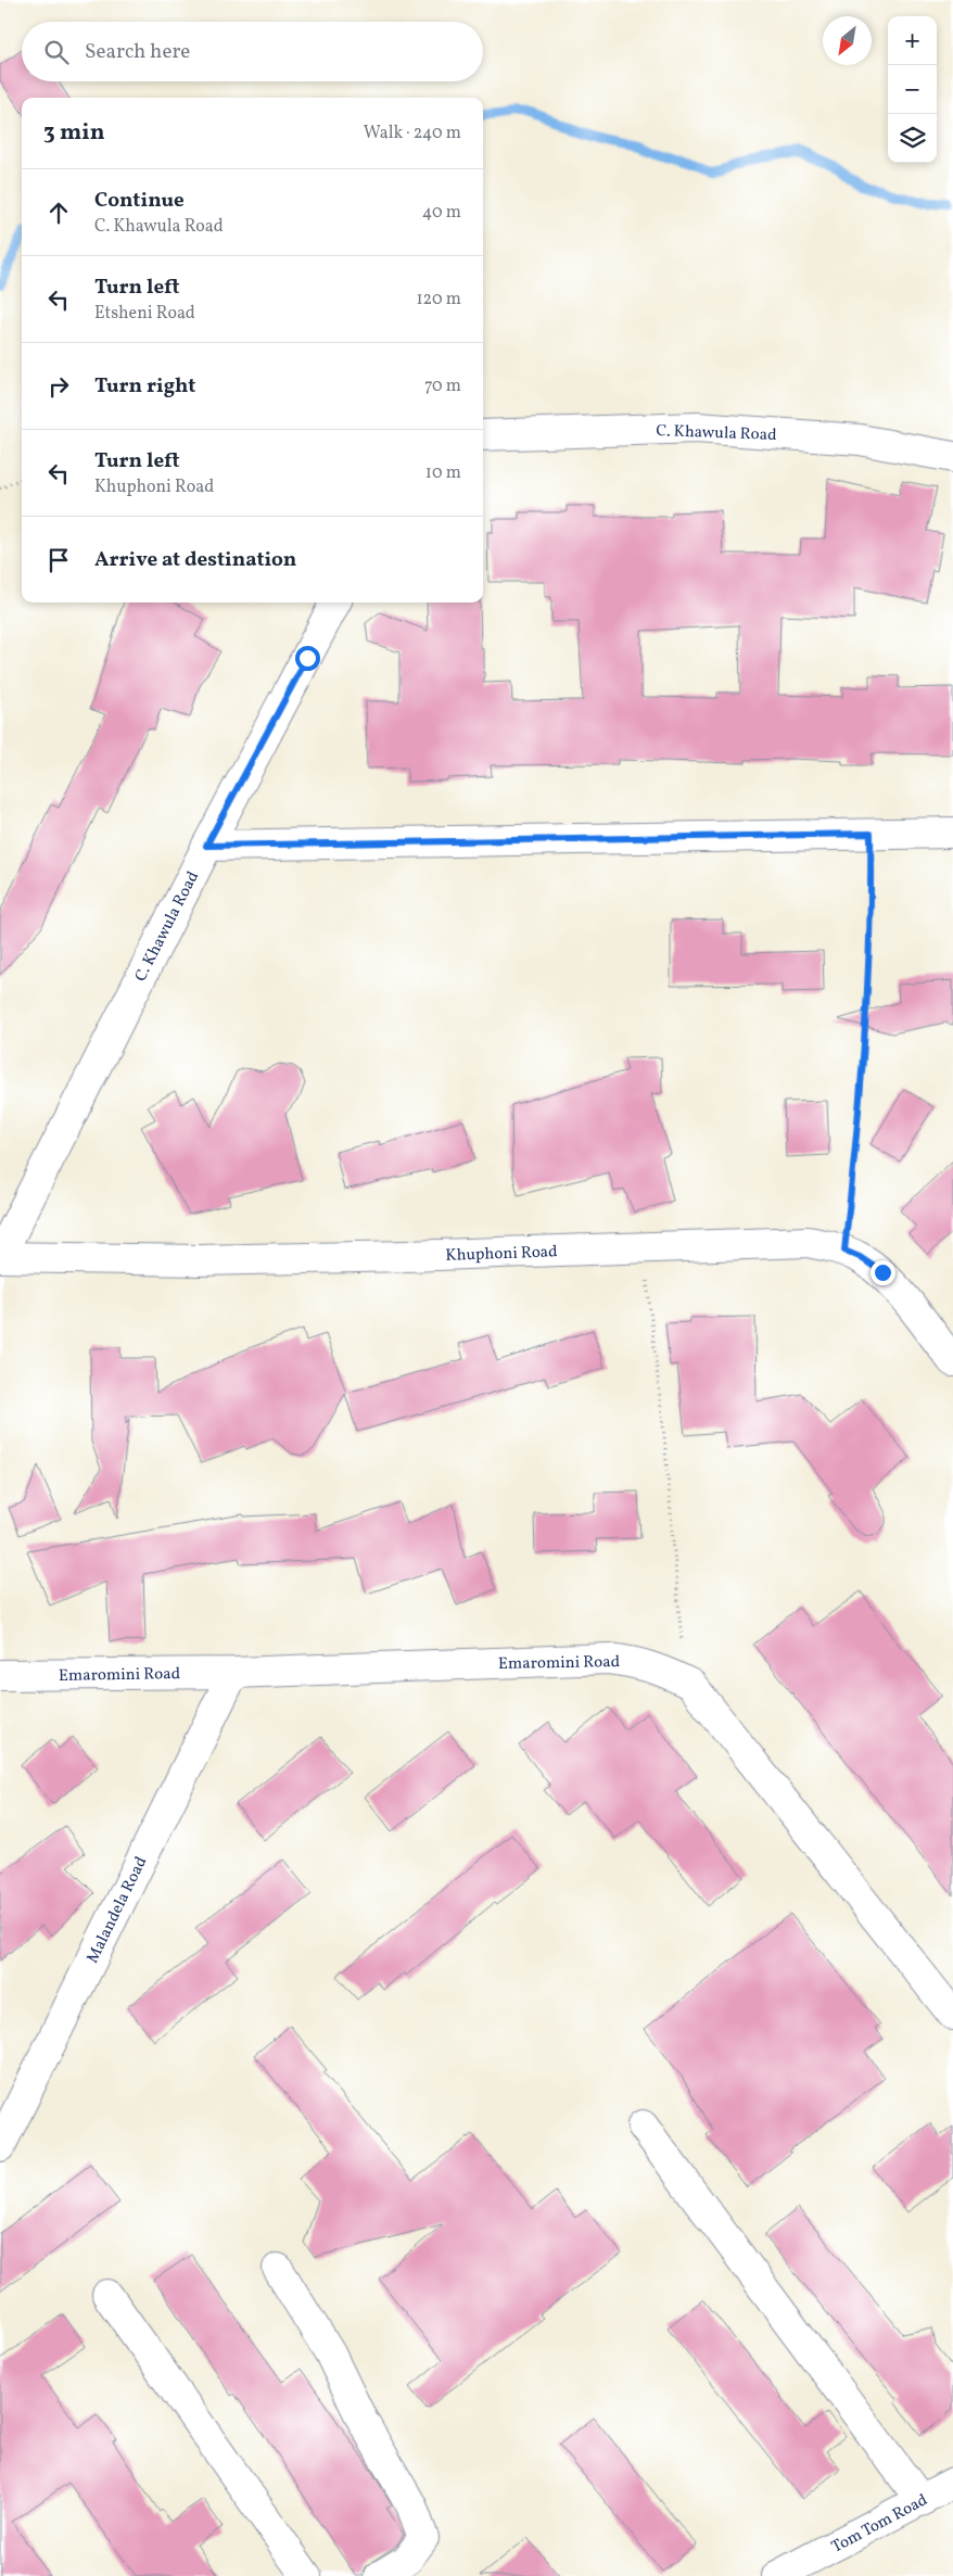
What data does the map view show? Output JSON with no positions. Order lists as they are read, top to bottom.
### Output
{
  "streets": {
    "street": [
      "C. Khawula Road",
      "Khuphoni Road",
      "Emaromini Road",
      "Malandela Road",
      "Tom Tom Road"
    ]
  },
  "crossings": [
    ["C. Khawula Road", "Khuphoni Road"],
    ["Emaromini Road", "Malandela Road"]
  ],
  "north": "bottom left",
  "page": {
    "map_buttons": ["+", "−"],
    "search": "Search here",
    "heading": ["3 min", "Walk · 240 m"],
    "list": [
      ["Continue", "C. Khawula Road", "40 m"],
      ["Turn left", "Etsheni Road", "120 m"],
      ["Turn right", "70 m"],
      ["Turn left", "Khuphoni Road", "10 m"],
      "Arrive at destination"
    ]
  }
}
